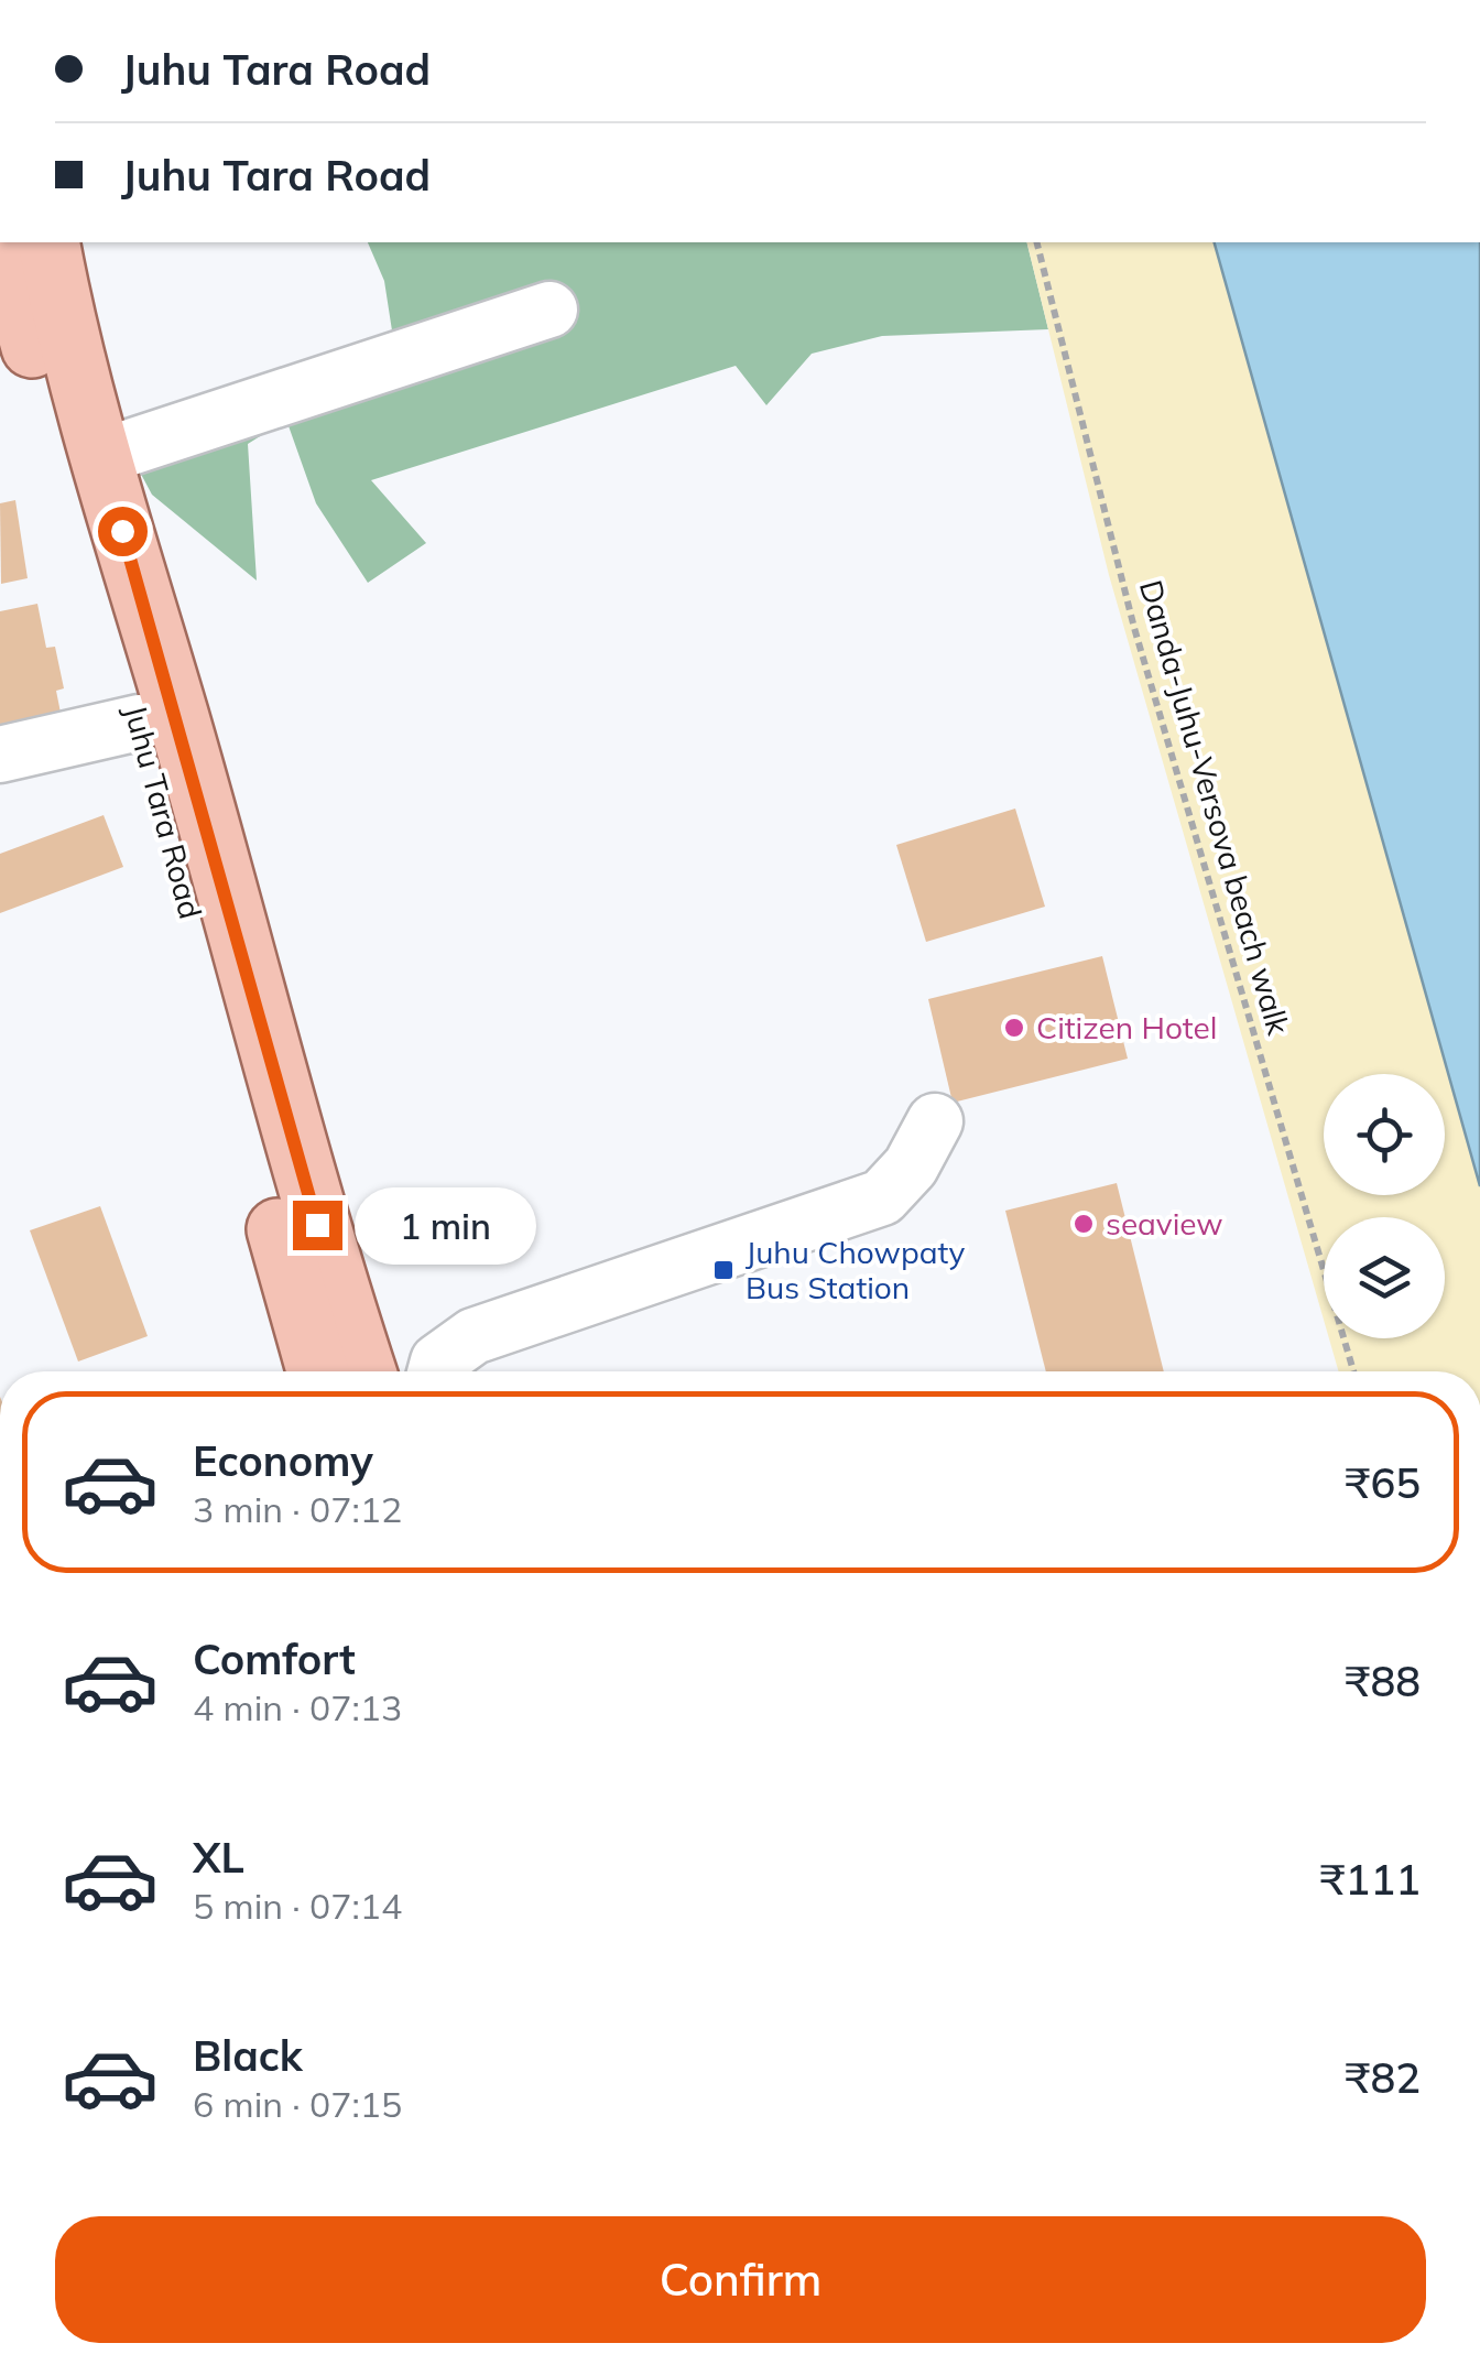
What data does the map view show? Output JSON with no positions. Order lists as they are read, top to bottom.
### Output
{
  "streets": {
    "main road": ["Juhu Tara Road"],
    "path": ["Danda-Juhu-Versova beach walk"]
  },
  "places": {
    "other": ["Citizen Hotel", "seaview"],
    "transit": ["Juhu Chowpaty Bus Station"]
  },
  "page": {
    "banner": ["Juhu Tara Road", "Juhu Tara Road"],
    "bubble": "1 min",
    "list": [
      {
        "name": "Economy",
        "note": "3 min · 07:12",
        "value": "₹65"
      },
      {
        "name": "Comfort",
        "note": "4 min · 07:13",
        "value": "₹88"
      },
      {
        "name": "XL",
        "note": "5 min · 07:14",
        "value": "₹111"
      },
      {
        "name": "Black",
        "note": "6 min · 07:15",
        "value": "₹82"
      }
    ],
    "buttons": "Confirm"
  }
}
